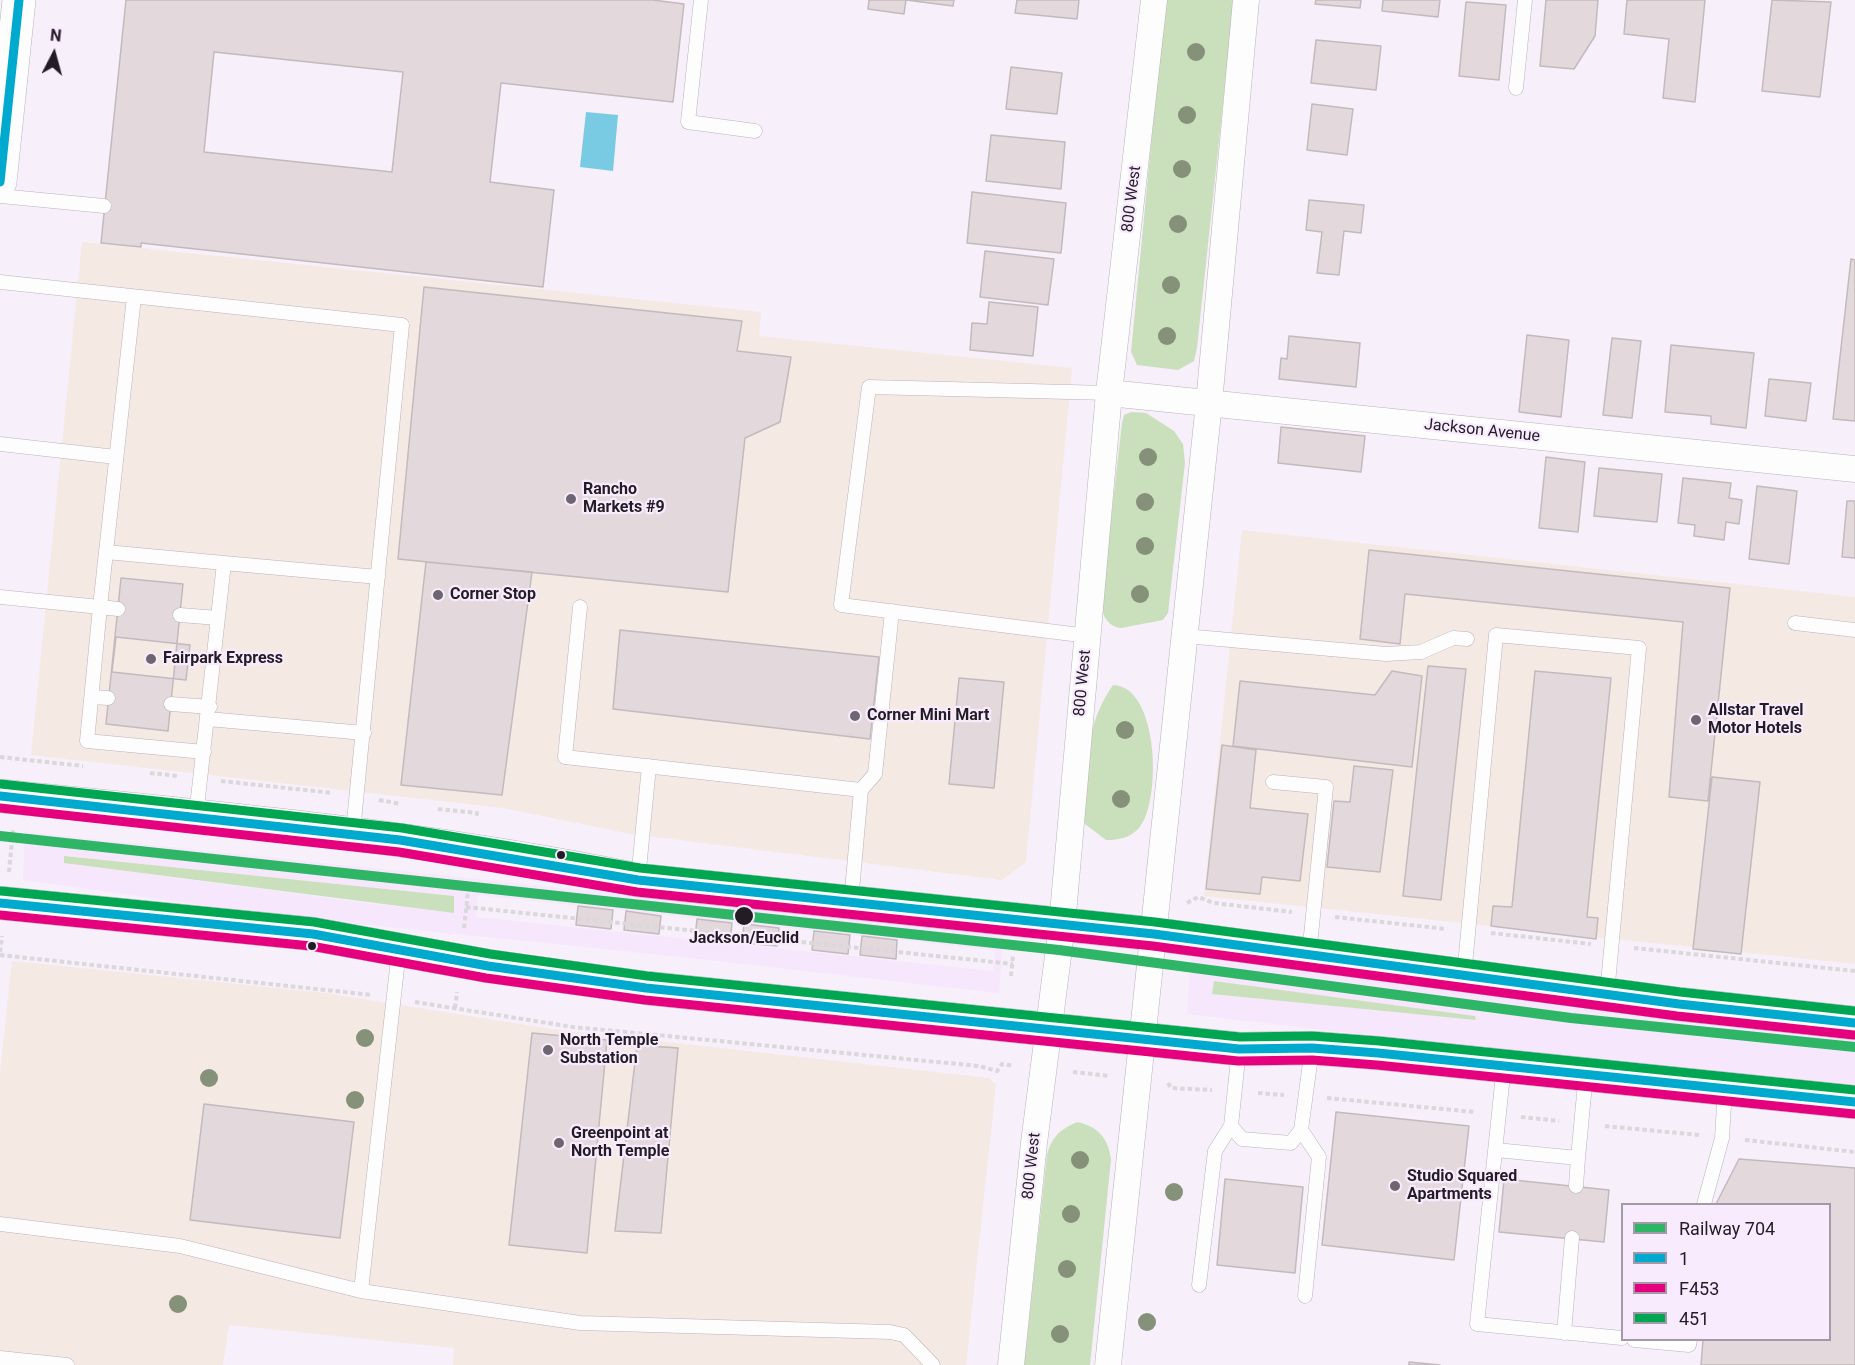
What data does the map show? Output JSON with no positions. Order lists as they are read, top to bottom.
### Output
{
  "streets": {
    "street": ["800 West", "Jackson Avenue"]
  },
  "crossings": [
    ["800 West", "Jackson Avenue"]
  ],
  "places": [
    "Rancho Markets #9",
    "Corner Stop",
    "Fairpark Express",
    "Corner Mini Mart",
    "Allstar Travel Motor Hotels",
    "Jackson/Euclid",
    "North Temple Substation",
    "Greenpoint at North Temple",
    "Studio Squared Apartments"
  ],
  "lines": [
    "transit line 1",
    "transit line 451",
    "transit line F453",
    "rail line 704"
  ],
  "legend": [
    "Railway 704",
    "1",
    "F453",
    "451"
  ],
  "north": "top"
}
